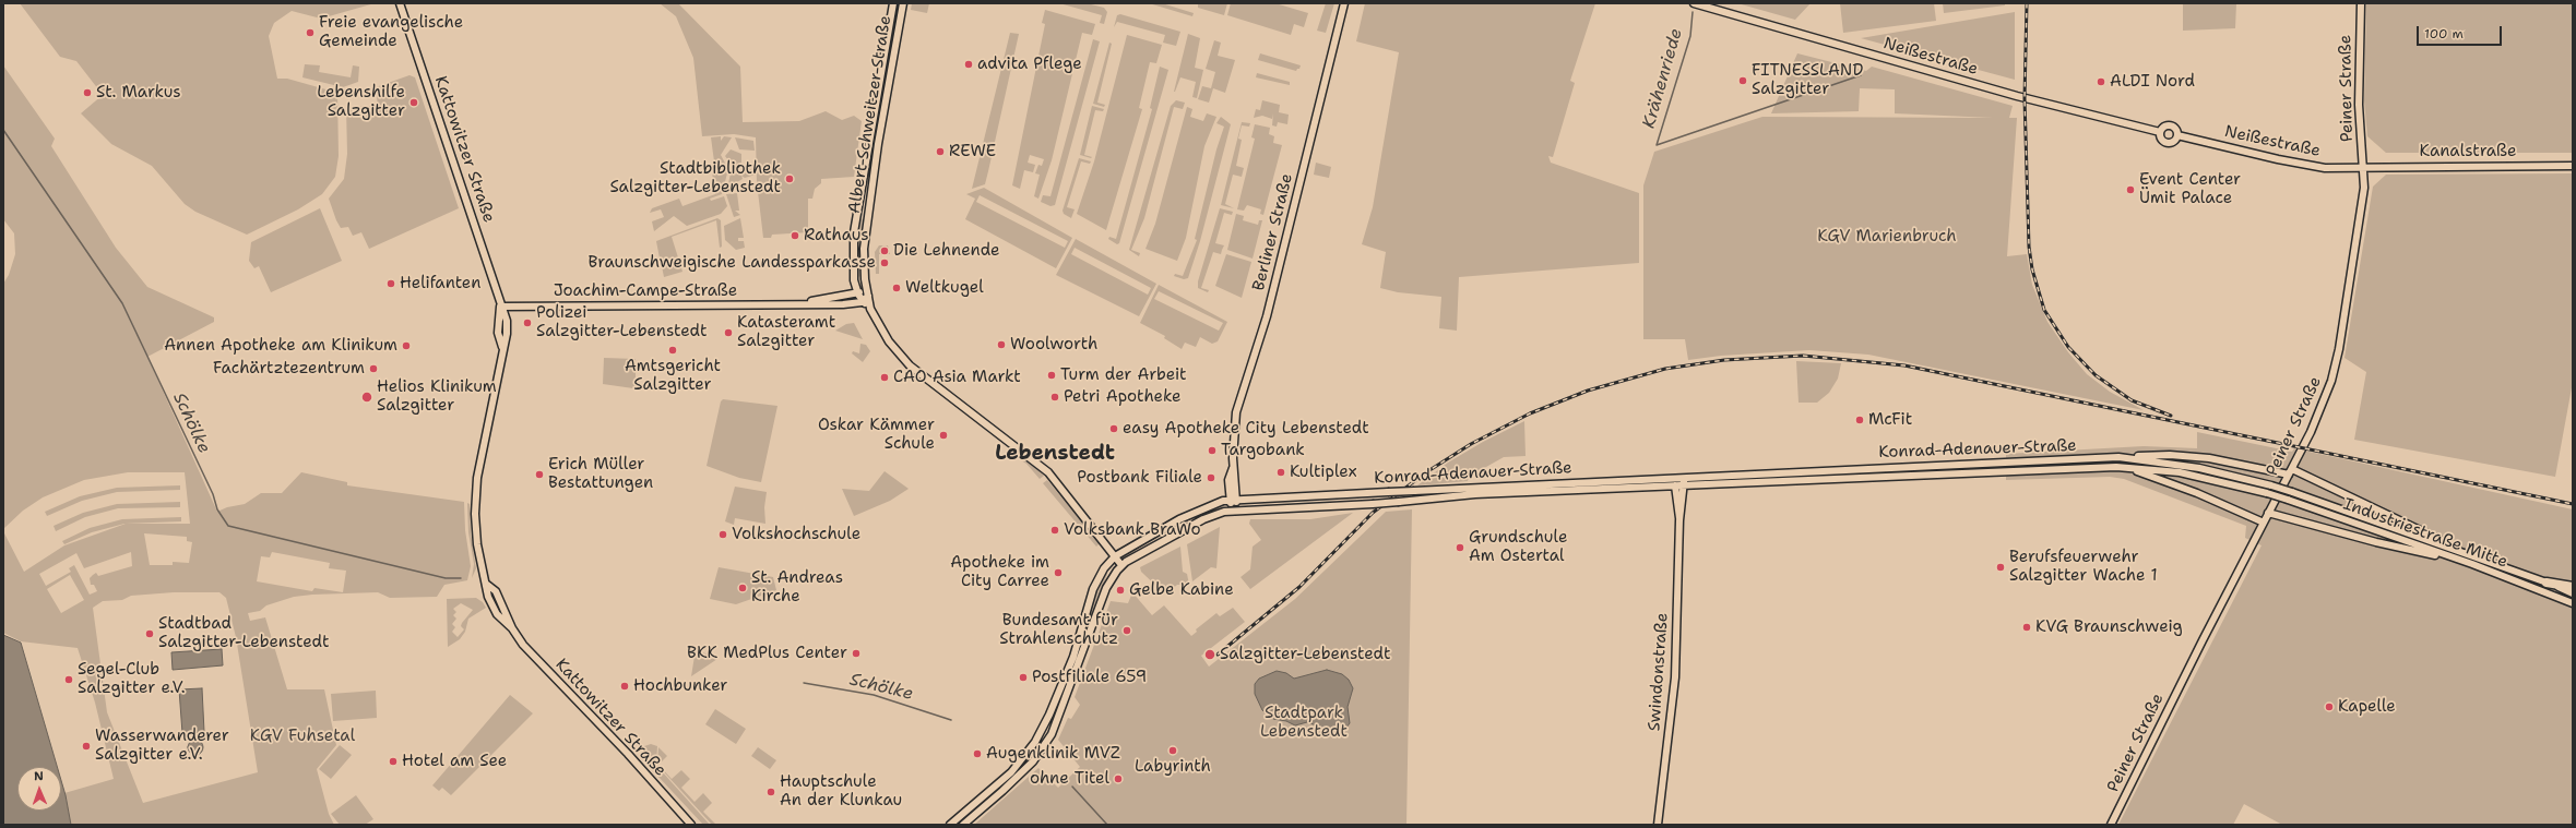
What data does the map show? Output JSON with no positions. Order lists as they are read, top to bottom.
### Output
{
  "streets": {
    "street": [
      "Neißestraße",
      "Peiner Straße",
      "Albert-Schweitzer-Straße",
      "Kattowitzer Straße",
      "Kanalstraße",
      "Berliner Straße",
      "Joachim-Campe-Straße",
      "Konrad-Adenauer-Straße",
      "Industriestraße Mitte",
      "Swindonstraße"
    ]
  },
  "crossings": [
    ["Neißestraße", "Peiner Straße"],
    ["Neißestraße", "Kanalstraße"],
    ["Peiner Straße", "Kanalstraße"],
    ["Albert-Schweitzer-Straße", "Joachim-Campe-Straße"],
    ["Albert-Schweitzer-Straße", "Konrad-Adenauer-Straße"],
    ["Kattowitzer Straße", "Joachim-Campe-Straße"],
    ["Berliner Straße", "Konrad-Adenauer-Straße"],
    ["Konrad-Adenauer-Straße", "Industriestraße Mitte"],
    ["Konrad-Adenauer-Straße", "Swindonstraße"]
  ],
  "districts": ["Lebenstedt"],
  "water": ["Krähenriede", "Schölke"],
  "parks": ["KGV Marienbruch", "Stadtpark Lebenstedt", "KGV Fuhsetal"],
  "places": [
    "Freie evangelische Gemeinde",
    "advita Pflege",
    "FITNESSLAND Salzgitter",
    "ALDI Nord",
    "St. Markus",
    "Lebenshilfe Salzgitter",
    "REWE",
    "Stadtbibliothek Salzgitter-Lebenstedt",
    "Event Center Ümit Palace",
    "Rathaus",
    "Die Lehnende",
    "Braunschweigische Landessparkasse",
    "Helifanten",
    "Weltkugel",
    "Polizei Salzgitter-Lebenstedt",
    "Katasteramt Salzgitter",
    "Woolworth",
    "Annen Apotheke am Klinikum",
    "Amtsgericht Salzgitter",
    "Fachärtztezentrum",
    "Turm der Arbeit",
    "CAO Asia Markt",
    "Helios Klinikum Salzgitter",
    "Petri Apotheke",
    "McFit",
    "easy Apotheke City Lebenstedt",
    "Oskar Kämmer Schule",
    "Targobank",
    "Kultiplex",
    "Erich Müller Bestattungen",
    "Postbank Filiale",
    "Volksbank BraWo",
    "Volkshochschule",
    "Grundschule Am Ostertal",
    "Berufsfeuerwehr Salzgitter Wache 1",
    "Apotheke im City Carree",
    "St. Andreas Kirche",
    "Gelbe Kabine",
    "KVG Braunschweig",
    "Bundesamt für Strahlenschutz",
    "Stadtbad Salzgitter-Lebenstedt",
    "BKK MedPlus Center",
    "Salzgitter-Lebenstedt",
    "Postfiliale 659",
    "Segel-Club Salzgitter e.V.",
    "Hochbunker",
    "Kapelle",
    "Wasserwanderer Salzgitter e.V.",
    "Labyrinth",
    "Augenklinik MVZ",
    "Hotel am See",
    "ohne Titel",
    "Hauptschule An der Klunkau"
  ],
  "scale_bar": "100 m",
  "north": "top"
}
